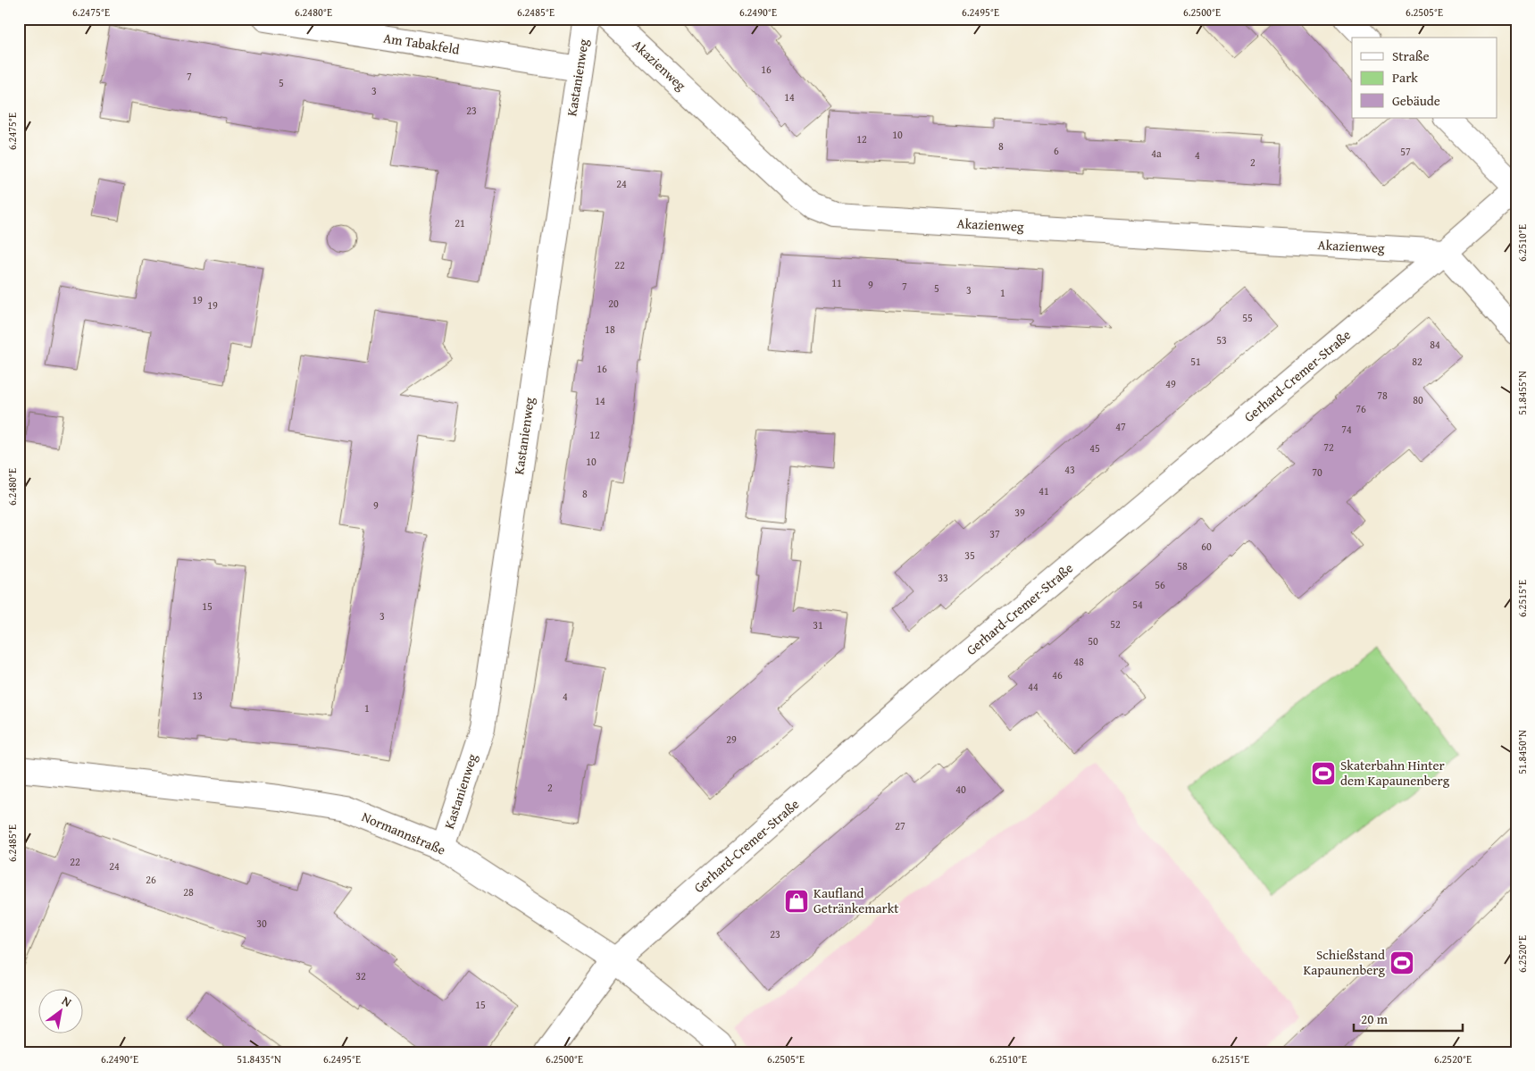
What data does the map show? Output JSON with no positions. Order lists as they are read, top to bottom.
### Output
{
  "streets": {
    "street": [
      "Am Tabakfeld",
      "Akazienweg",
      "Kastanienweg",
      "Gerhard-Cremer-Straße",
      "Normannstraße"
    ]
  },
  "crossings": [
    ["Am Tabakfeld", "Kastanienweg"],
    ["Akazienweg", "Gerhard-Cremer-Straße"],
    ["Kastanienweg", "Normannstraße"],
    ["Gerhard-Cremer-Straße", "Normannstraße"]
  ],
  "places": {
    "sports": ["Skaterbahn Hinter dem Kapaunenberg", "Schießstand Kapaunenberg"],
    "shop": ["Kaufland Getränkemarkt"]
  },
  "house_numbers": [
    "16",
    "7",
    "5",
    "3",
    "14",
    "23",
    "10",
    "12",
    "8",
    "6",
    "57",
    "4a",
    "4",
    "2",
    "24",
    "21",
    "22",
    "11",
    "9",
    "7",
    "5",
    "3",
    "1",
    "19",
    "20",
    "19",
    "55",
    "18",
    "53",
    "84",
    "51",
    "82",
    "16",
    "49",
    "78",
    "80",
    "14",
    "76",
    "47",
    "74",
    "12",
    "72",
    "45",
    "10",
    "43",
    "70",
    "41",
    "8",
    "9",
    "39",
    "37",
    "60",
    "35",
    "58",
    "33",
    "56",
    "54",
    "15",
    "3",
    "52",
    "31",
    "50",
    "48",
    "46",
    "44",
    "13",
    "4",
    "1",
    "29",
    "2",
    "40",
    "27",
    "22",
    "24",
    "26",
    "28",
    "30",
    "23",
    "32",
    "15"
  ],
  "legend": ["Straße", "Park", "Gebäude"],
  "scale_bar": "20 m",
  "north": "top right",
  "coordinates": [
    "6.2475°E",
    "6.2480°E",
    "6.2485°E",
    "6.2490°E",
    "6.2495°E",
    "6.2500°E",
    "6.2505°E",
    "6.2510°E",
    "51.8455°N",
    "6.2515°E",
    "51.8450°N",
    "6.2520°E",
    "51.8435°N"
  ]
}
